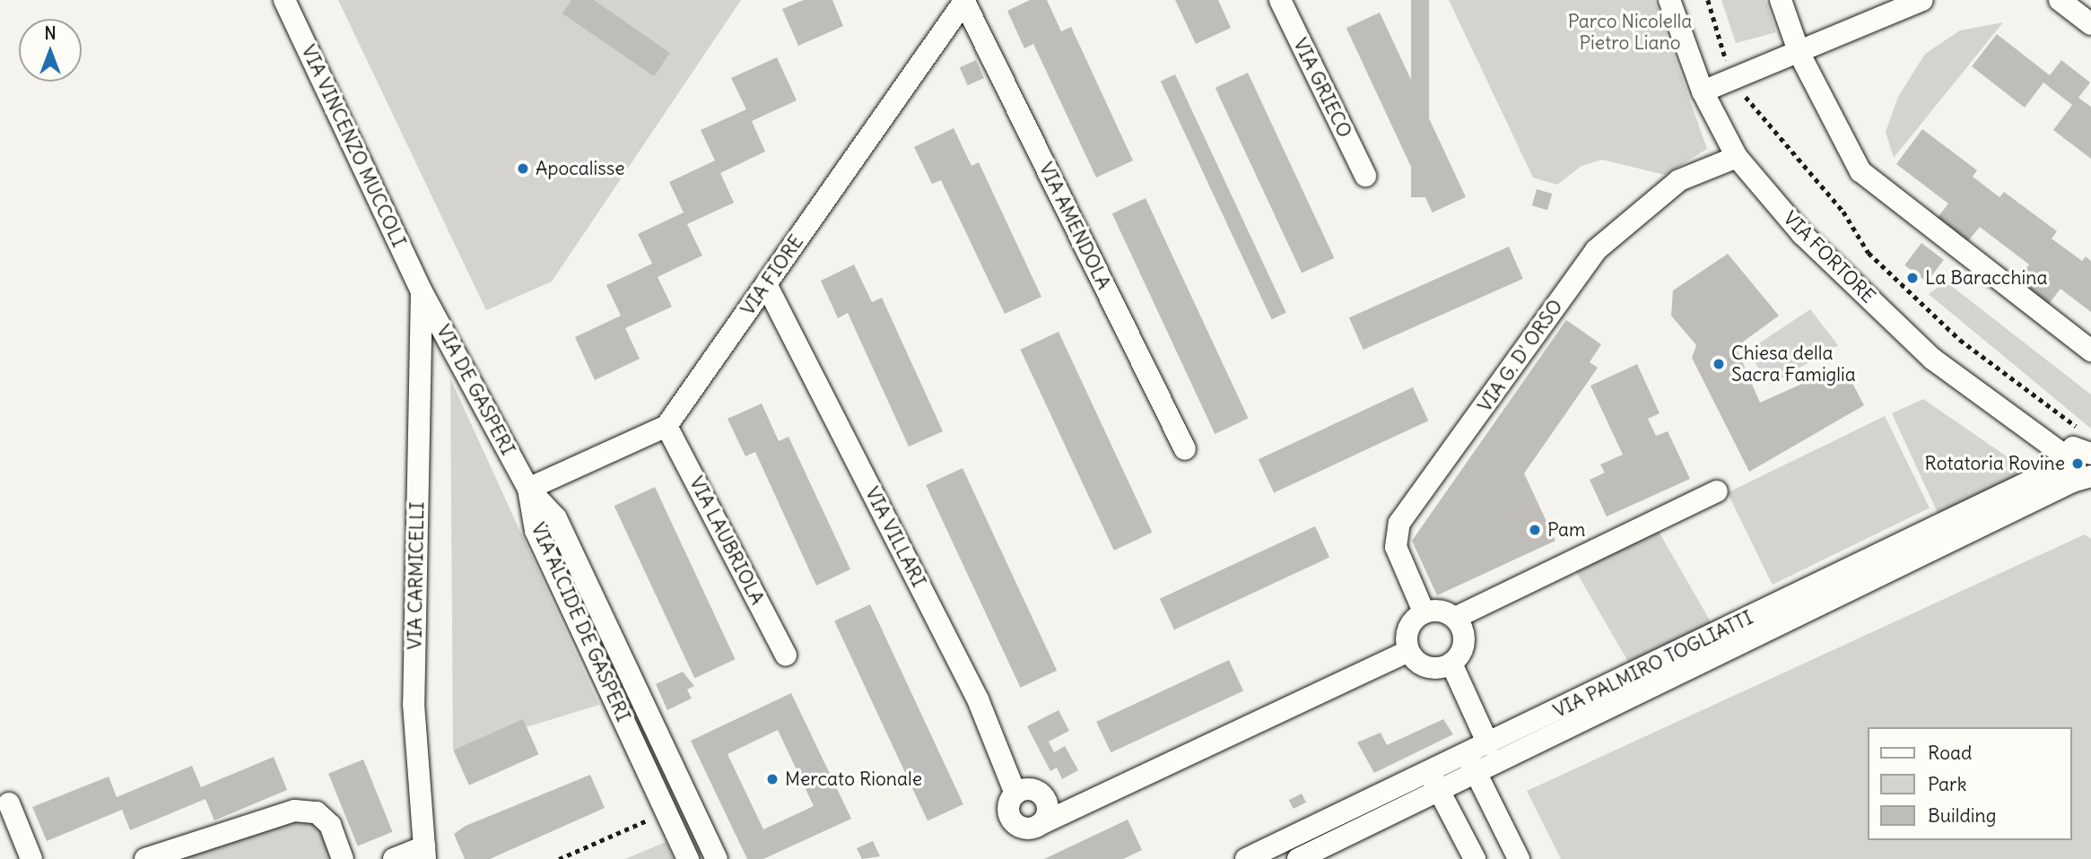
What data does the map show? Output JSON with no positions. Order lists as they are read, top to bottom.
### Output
{
  "streets": {
    "street": [
      "VIA GRIECO",
      "VIA VINCENZO MUCCOLI",
      "VIA AMENDOLA",
      "VIA FORTORE",
      "VIA FIORE",
      "VIA G. D' ORSO",
      "VIA DE GASPERI",
      "VIA VILLARI",
      "VIA LAUBRIOLA",
      "VIA CARMICELLI",
      "VIA ALCIDE DE GASPERI",
      "VIA PALMIRO TOGLIATTI"
    ]
  },
  "crossings": [
    ["VIA VINCENZO MUCCOLI", "VIA DE GASPERI"],
    ["VIA VINCENZO MUCCOLI", "VIA CARMICELLI"],
    ["VIA AMENDOLA", "VIA FIORE"],
    ["VIA FORTORE", "VIA G. D' ORSO"],
    ["VIA FORTORE", "VIA PALMIRO TOGLIATTI"],
    ["VIA FIORE", "VIA VILLARI"],
    ["VIA FIORE", "VIA LAUBRIOLA"],
    ["VIA G. D' ORSO", "VIA VILLARI"],
    ["VIA DE GASPERI", "VIA CARMICELLI"],
    ["VIA DE GASPERI", "VIA ALCIDE DE GASPERI"]
  ],
  "parks": ["Parco Nicolella Pietro Liano"],
  "places": [
    "Apocalisse",
    "La Baracchina",
    "Chiesa della Sacra Famiglia",
    "Rotatoria Rovine",
    "Pam",
    "Mercato Rionale"
  ],
  "legend": ["Road", "Park", "Building"],
  "north": "top"
}
